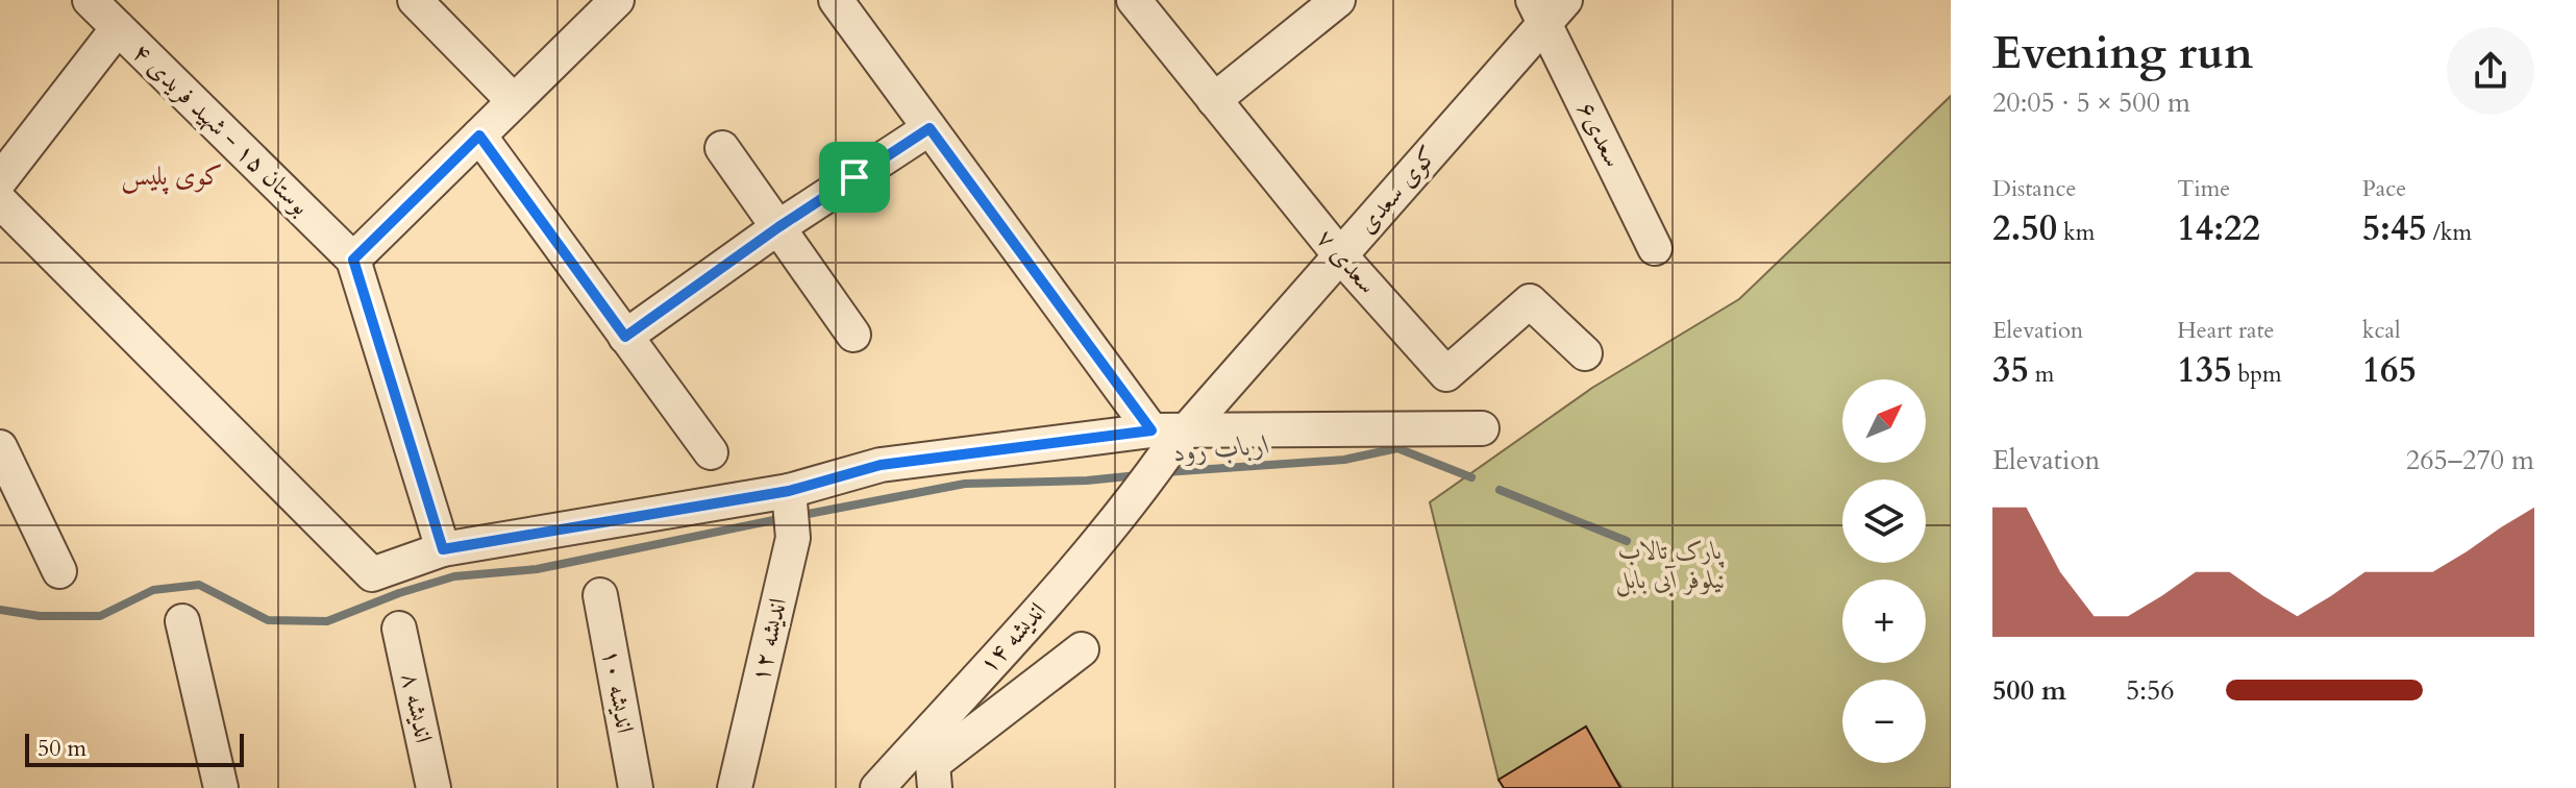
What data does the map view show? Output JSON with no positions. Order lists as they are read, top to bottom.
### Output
{
  "streets": {
    "street": [
      "بوستان ۱۵ - شهید فریدی ۴",
      "سعدی۶",
      "کوی سعدی",
      "سعدی ۷",
      "اندیشه ۱۴",
      "اندیشه ۱۲",
      "اندیشه ۱۰",
      "اندیشه ۸"
    ]
  },
  "crossings": [
    ["سعدی۶", "کوی سعدی"],
    ["کوی سعدی", "سعدی ۷"],
    ["کوی سعدی", "اندیشه ۱۴"]
  ],
  "districts": ["کوی پلیس"],
  "water": ["ارباب رود"],
  "parks": ["پارک تالاب نیلوفر آبی بابل"],
  "scale_bar": "50 m",
  "north": "top right",
  "page": {
    "heading": ["Evening run", "20:05 · 5 × 500 m"],
    "stats": [
      ["Distance", "2.50 km"],
      ["Time", "14:22"],
      ["Pace", "5:45 /km"],
      ["Elevation", "35 m"],
      ["Heart rate", "135 bpm"],
      ["kcal", "165"]
    ],
    "map_buttons": ["+", "−"],
    "chart": ["Elevation", "265–270 m"],
    "list": [
      {
        "name": "500 m",
        "note": "5:56"
      }
    ],
    "scale": "50 m"
  }
}
